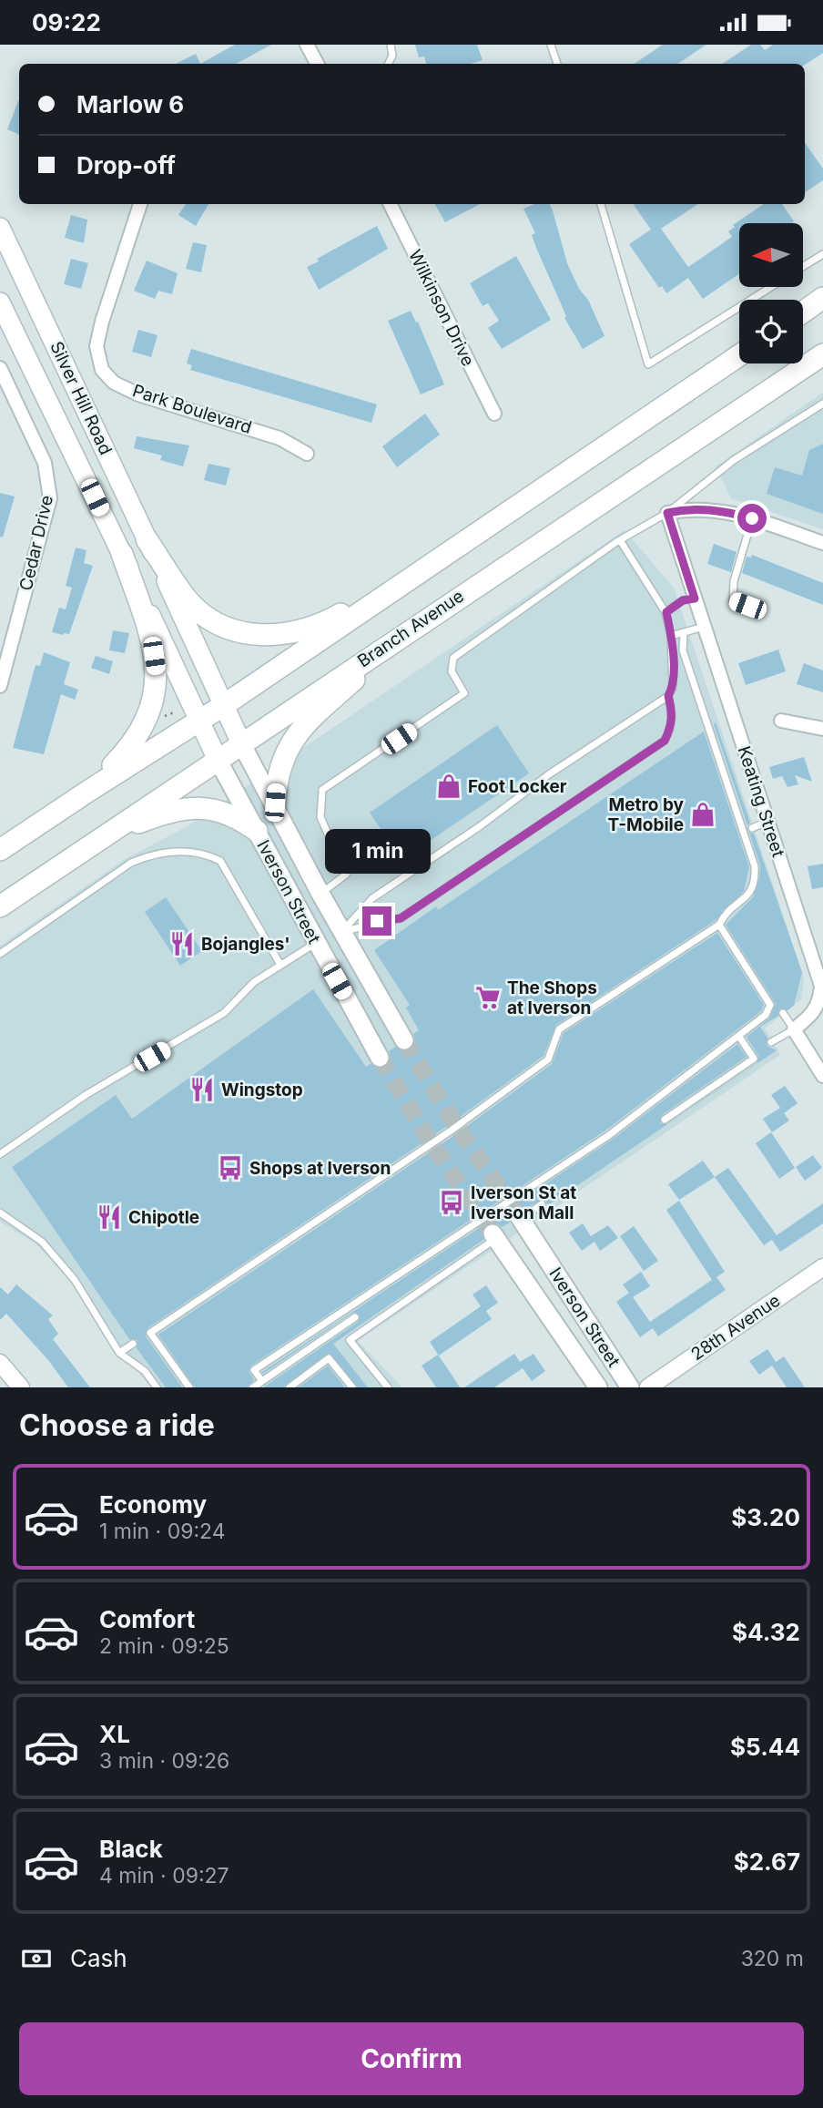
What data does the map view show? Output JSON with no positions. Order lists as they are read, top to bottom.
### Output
{
  "streets": {
    "highway": ["Branch Avenue"],
    "main road": ["Silver Hill Road", "Iverson Street"],
    "street": [
      "Wilkinson Drive",
      "Park Boulevard",
      "Cedar Drive",
      "Keating Street",
      "28th Avenue"
    ]
  },
  "crossings": [
    ["Silver Hill Road", "Branch Avenue"],
    ["Silver Hill Road", "Iverson Street"],
    ["Branch Avenue", "Iverson Street"]
  ],
  "places": {
    "shop": ["Foot Locker", "Metro by T-Mobile"],
    "restaurant": ["Bojangles'", "Wingstop", "Chipotle"],
    "supermarket": ["The Shops at Iverson"],
    "bus stop": ["Shops at Iverson", "Iverson St at Iverson Mall"]
  },
  "north": "left",
  "page": {
    "status": "09:22",
    "banner": ["Marlow 6", "Drop-off"],
    "bubble": "1 min",
    "heading": "Choose a ride",
    "list": [
      {
        "name": "Economy",
        "note": "1 min · 09:24",
        "value": "$3.20"
      },
      {
        "name": "Comfort",
        "note": "2 min · 09:25",
        "value": "$4.32"
      },
      {
        "name": "XL",
        "note": "3 min · 09:26",
        "value": "$5.44"
      },
      {
        "name": "Black",
        "note": "4 min · 09:27",
        "value": "$2.67"
      }
    ],
    "pay": ["Cash", "320 m"],
    "buttons": "Confirm"
  }
}
